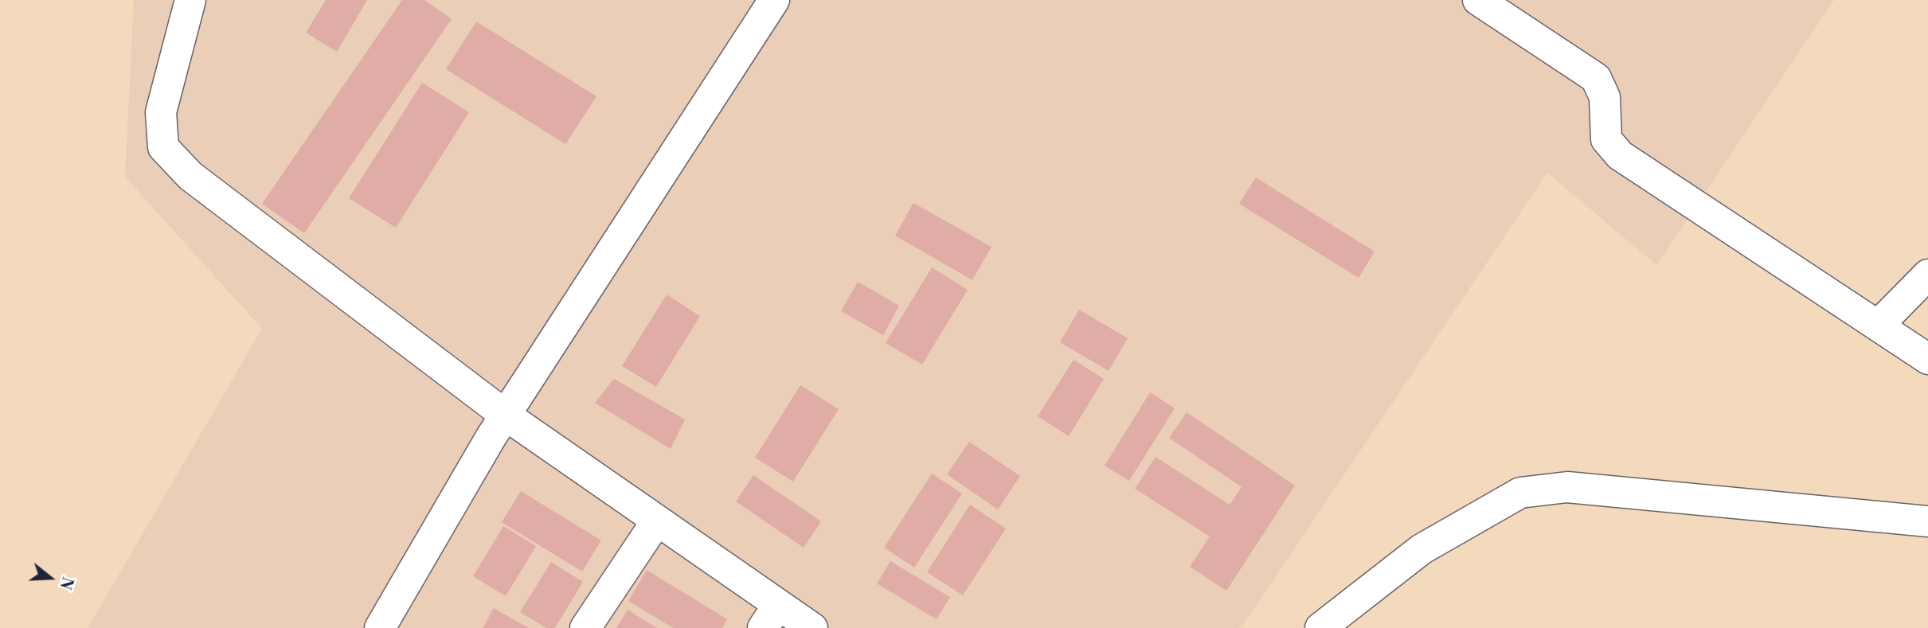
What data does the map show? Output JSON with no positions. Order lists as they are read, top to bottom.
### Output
{
  "north": "right"
}
